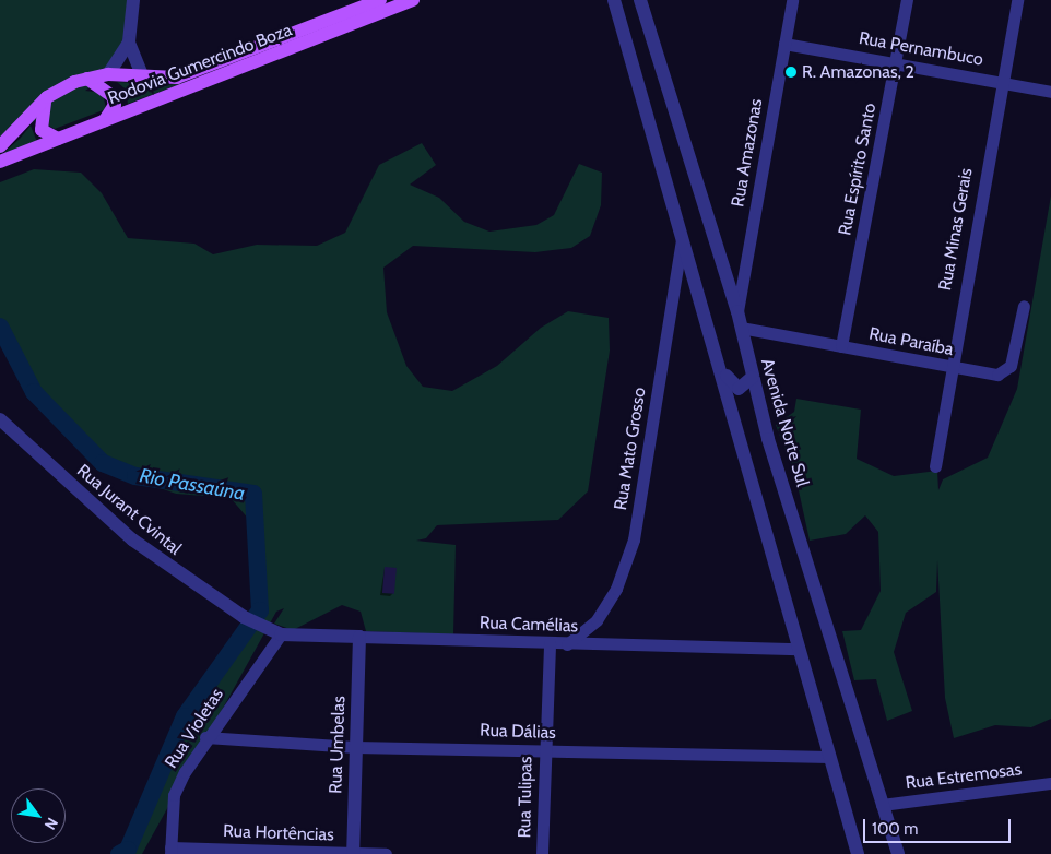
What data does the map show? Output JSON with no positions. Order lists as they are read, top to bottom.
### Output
{
  "streets": {
    "main road": ["Rodovia Gumercindo Boza"],
    "street": [
      "Rua Pernambuco",
      "Rua Amazonas",
      "Rua Espírito Santo",
      "Rua Minas Gerais",
      "Rua Paraíba",
      "Avenida Norte Sul",
      "Rua Mato Grosso",
      "Rua Jurant Cvintal",
      "Rua Camélias",
      "Rua Violetas",
      "Rua Dálias",
      "Rua Umbelas",
      "Rua Estremosas",
      "Rua Tulipas",
      "Rua Hortências"
    ]
  },
  "crossings": [
    ["Rua Pernambuco", "Rua Amazonas"],
    ["Rua Pernambuco", "Rua Espírito Santo"],
    ["Rua Pernambuco", "Rua Minas Gerais"],
    ["Rua Amazonas", "Avenida Norte Sul"],
    ["Rua Espírito Santo", "Rua Paraíba"],
    ["Rua Minas Gerais", "Rua Paraíba"],
    ["Rua Paraíba", "Avenida Norte Sul"],
    ["Avenida Norte Sul", "Rua Estremosas"],
    ["Rua Mato Grosso", "Rua Camélias"],
    ["Rua Jurant Cvintal", "Rua Camélias"],
    ["Rua Camélias", "Rua Violetas"],
    ["Rua Camélias", "Rua Umbelas"],
    ["Rua Camélias", "Rua Tulipas"],
    ["Rua Violetas", "Rua Dálias"],
    ["Rua Violetas", "Rua Hortências"],
    ["Rua Dálias", "Rua Umbelas"],
    ["Rua Dálias", "Rua Tulipas"],
    ["Rua Umbelas", "Rua Hortências"]
  ],
  "water": ["Rio Passaúna"],
  "places": ["R. Amazonas, 2"],
  "scale_bar": "100 m",
  "north": "bottom right"
}
